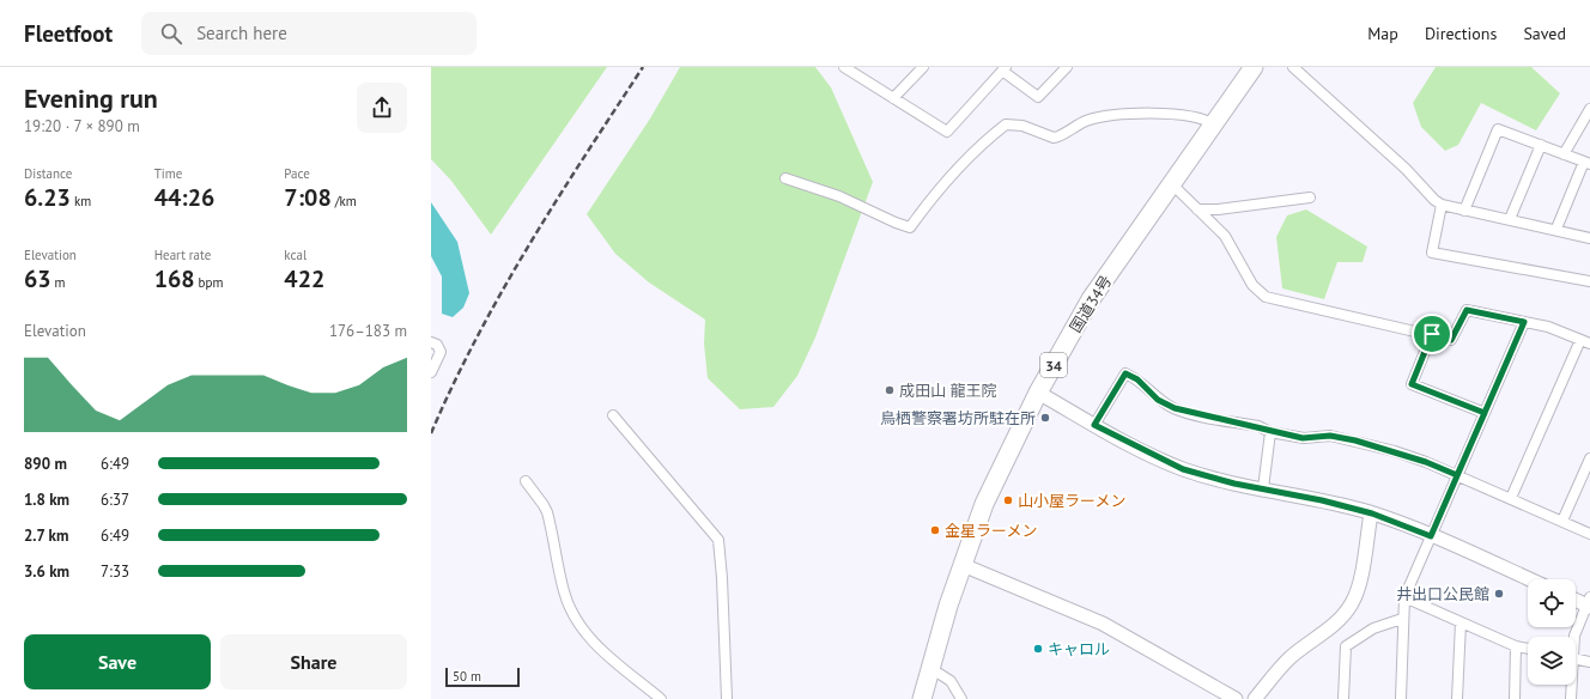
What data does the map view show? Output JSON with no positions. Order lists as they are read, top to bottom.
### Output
{
  "streets": {
    "highway": ["国道34号", "34"]
  },
  "places": [
    "成田山 龍王院",
    "鳥栖警察署坊所駐在所",
    "山小屋ラーメン",
    "金星ラーメン",
    "井出口公民館",
    "キャロル"
  ],
  "scale_bar": "50 m",
  "page": {
    "header": "Fleetfoot",
    "search": "Search here",
    "nav": ["Map", "Directions", "Saved"],
    "heading": ["Evening run", "19:20 · 7 × 890 m"],
    "stats": [
      ["Distance", "6.23 km"],
      ["Time", "44:26"],
      ["Pace", "7:08 /km"],
      ["Elevation", "63 m"],
      ["Heart rate", "168 bpm"],
      ["kcal", "422"]
    ],
    "chart": ["Elevation", "176–183 m"],
    "list": [
      {
        "name": "890 m",
        "note": "6:49"
      },
      {
        "name": "1.8 km",
        "note": "6:37"
      },
      {
        "name": "2.7 km",
        "note": "6:49"
      },
      {
        "name": "3.6 km",
        "note": "7:33"
      }
    ],
    "buttons": ["Save", "Share"],
    "scale": "50 m"
  }
}
